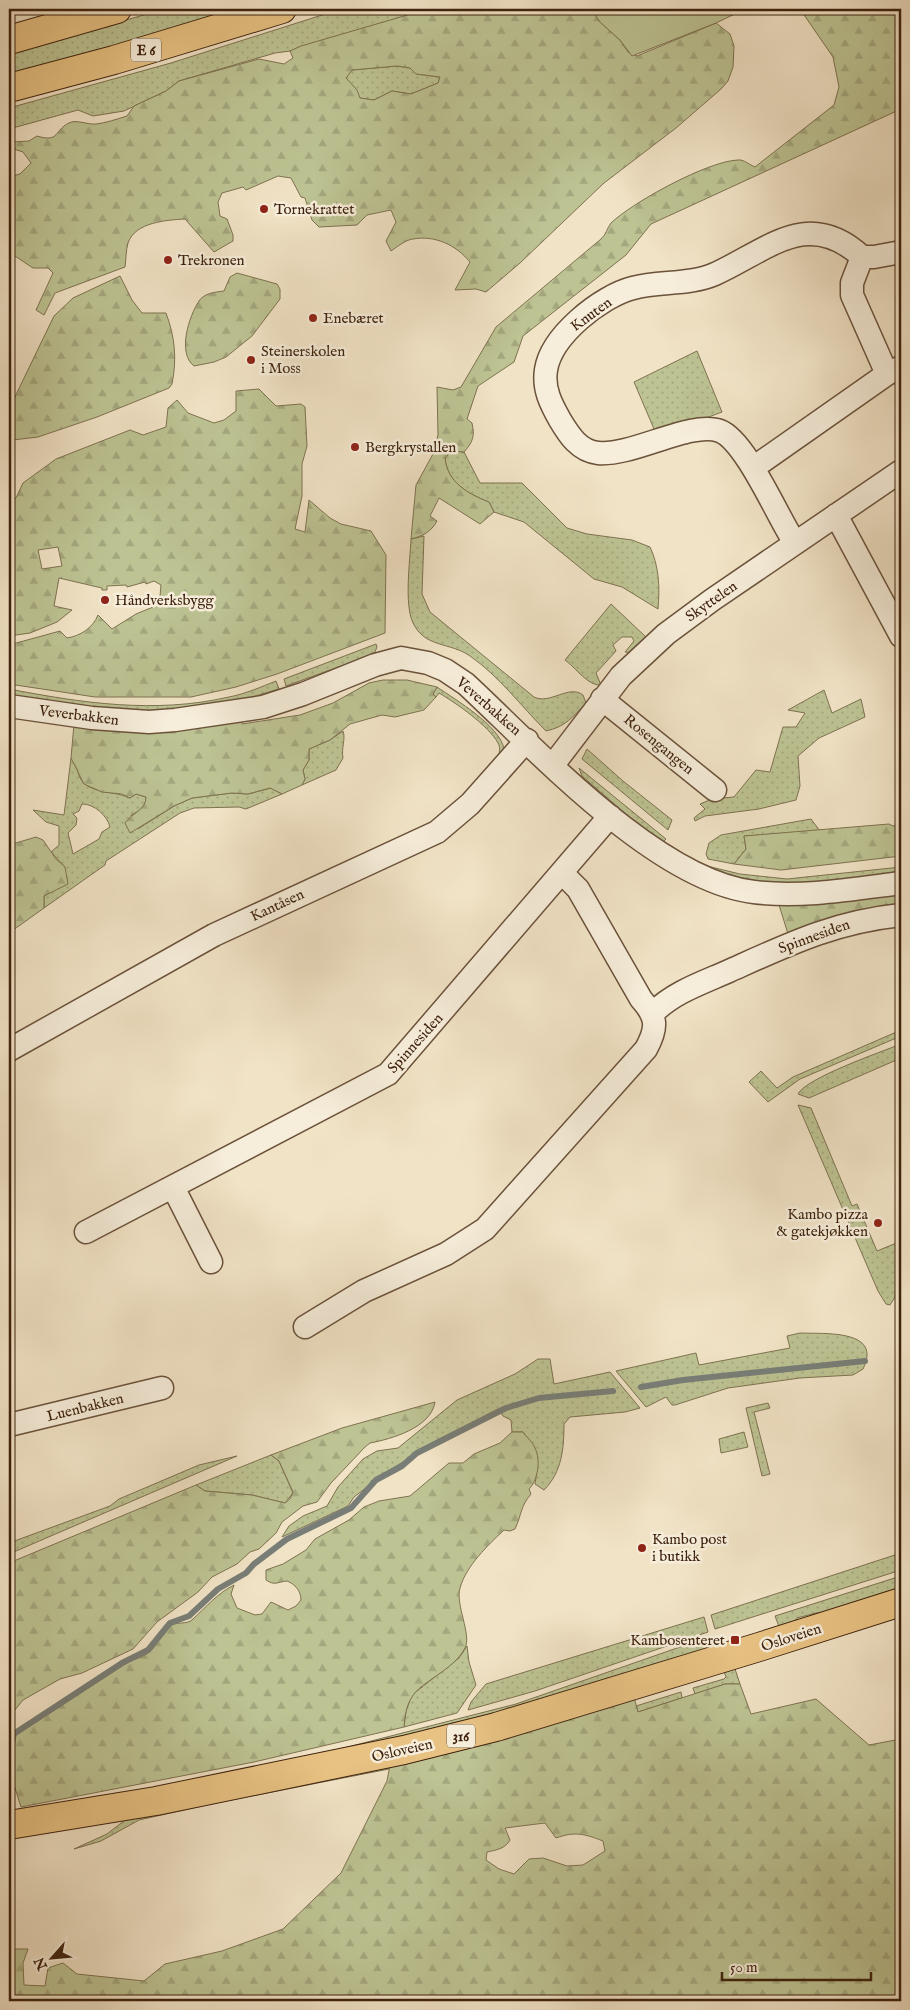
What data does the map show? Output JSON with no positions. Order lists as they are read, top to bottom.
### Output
{
  "streets": {
    "main road": ["E 6", "Osloveien", "316"],
    "street": [
      "Knuten",
      "Skyttelen",
      "Veverbakken",
      "Rosengangen",
      "Kantåsen",
      "Spinnesiden",
      "Luenbakken"
    ]
  },
  "crossings": [
    ["Knuten", "Skyttelen"],
    ["Skyttelen", "Veverbakken"],
    ["Skyttelen", "Rosengangen"],
    ["Veverbakken", "Kantåsen"],
    ["Veverbakken", "Spinnesiden"]
  ],
  "places": {
    "other": [
      "Tornekrattet",
      "Trekronen",
      "Enebæret",
      "Steinerskolen i Moss",
      "Bergkrystallen",
      "Håndverksbygg",
      "Kambo pizza & gatekjøkken",
      "Kambo post i butikk"
    ],
    "transit": ["Kambosenteret"]
  },
  "scale_bar": "50 m",
  "north": "bottom left"
}
